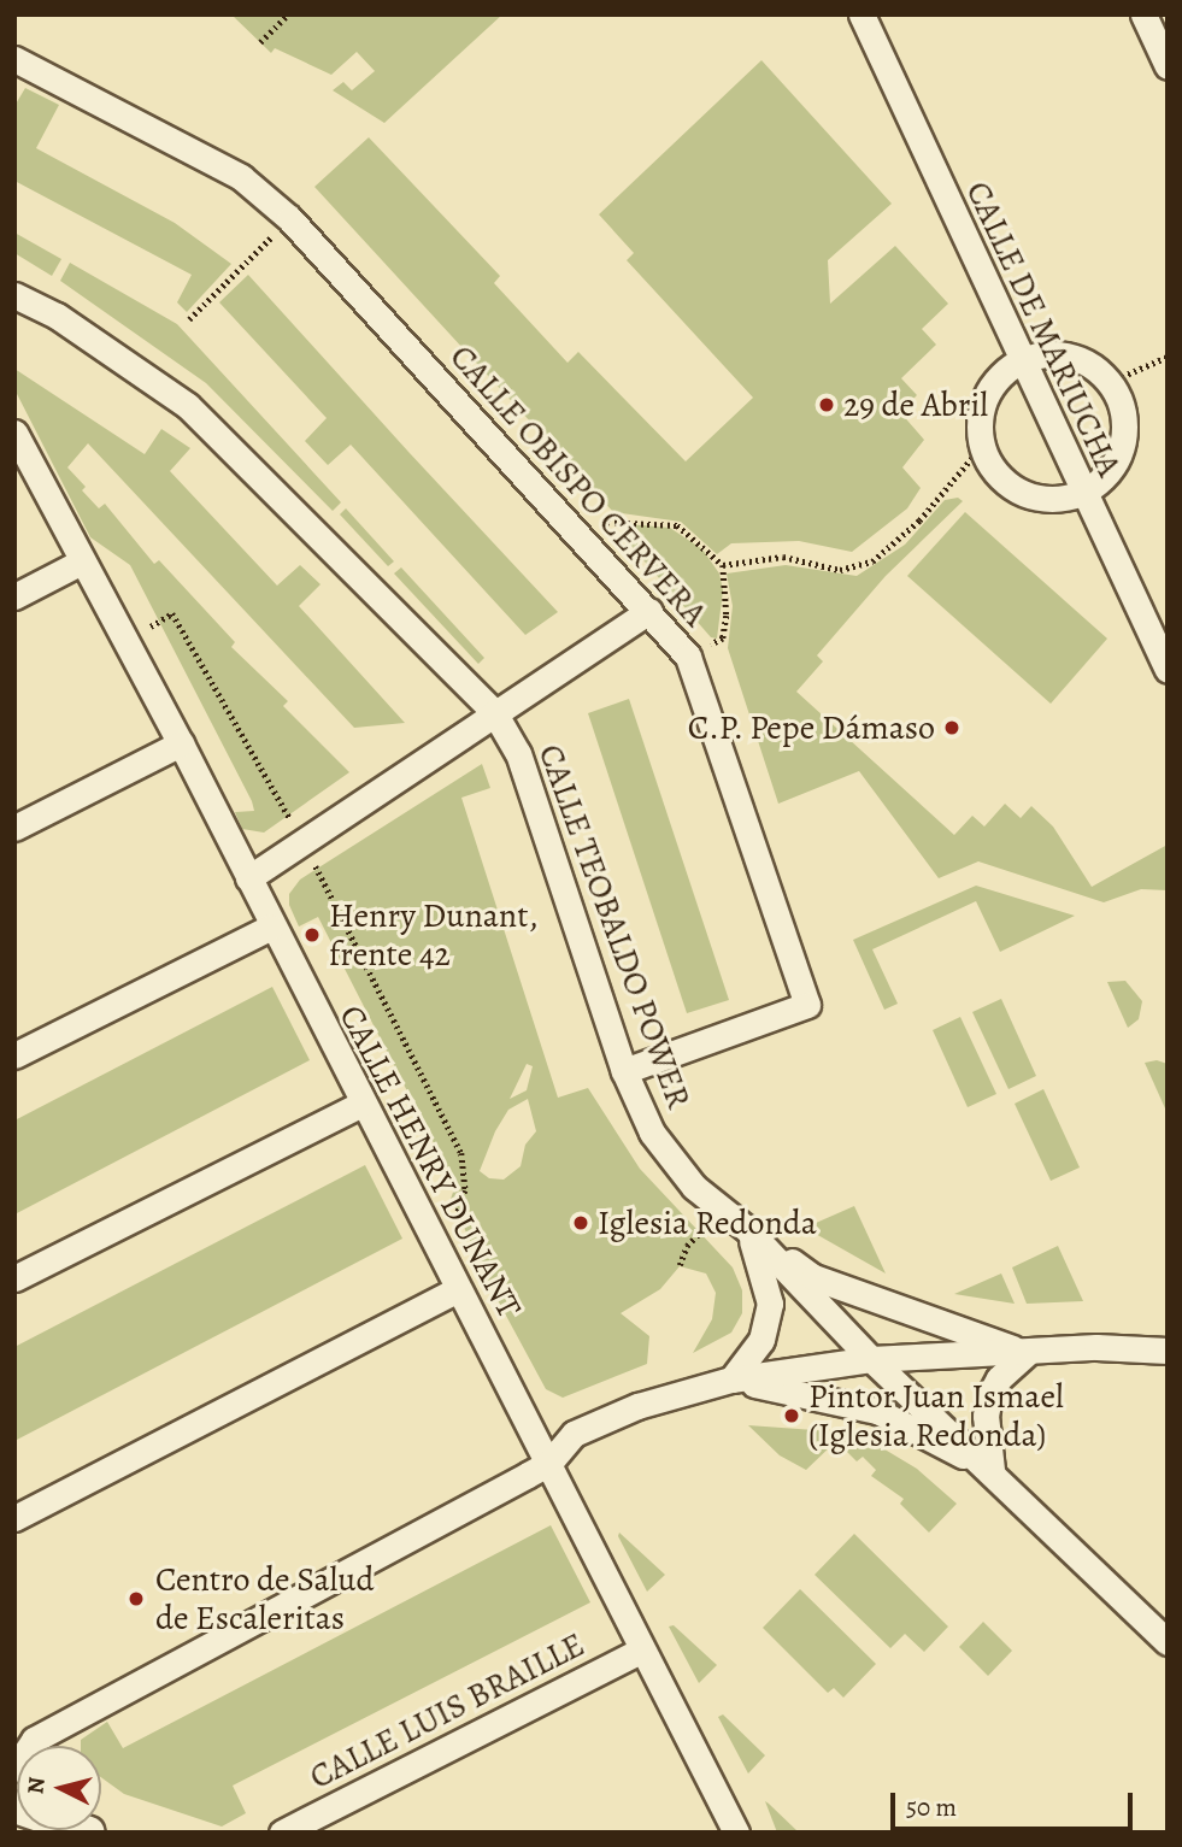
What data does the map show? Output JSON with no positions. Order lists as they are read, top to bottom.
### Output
{
  "streets": {
    "street": [
      "CALLE DE MARIUCHA",
      "CALLE OBISPO CERVERA",
      "CALLE TEOBALDO POWER",
      "CALLE HENRY DUNANT",
      "CALLE LUIS BRAILLE"
    ]
  },
  "crossings": [
    ["CALLE OBISPO CERVERA", "CALLE TEOBALDO POWER"],
    ["CALLE HENRY DUNANT", "CALLE LUIS BRAILLE"]
  ],
  "places": [
    "29 de Abril",
    "C.P. Pepe Dámaso",
    "Henry Dunant, frente 42",
    "Iglesia Redonda",
    "Pintor Juan Ismael (Iglesia Redonda)",
    "Centro de Salud de Escaleritas"
  ],
  "scale_bar": "50 m",
  "north": "left"
}
